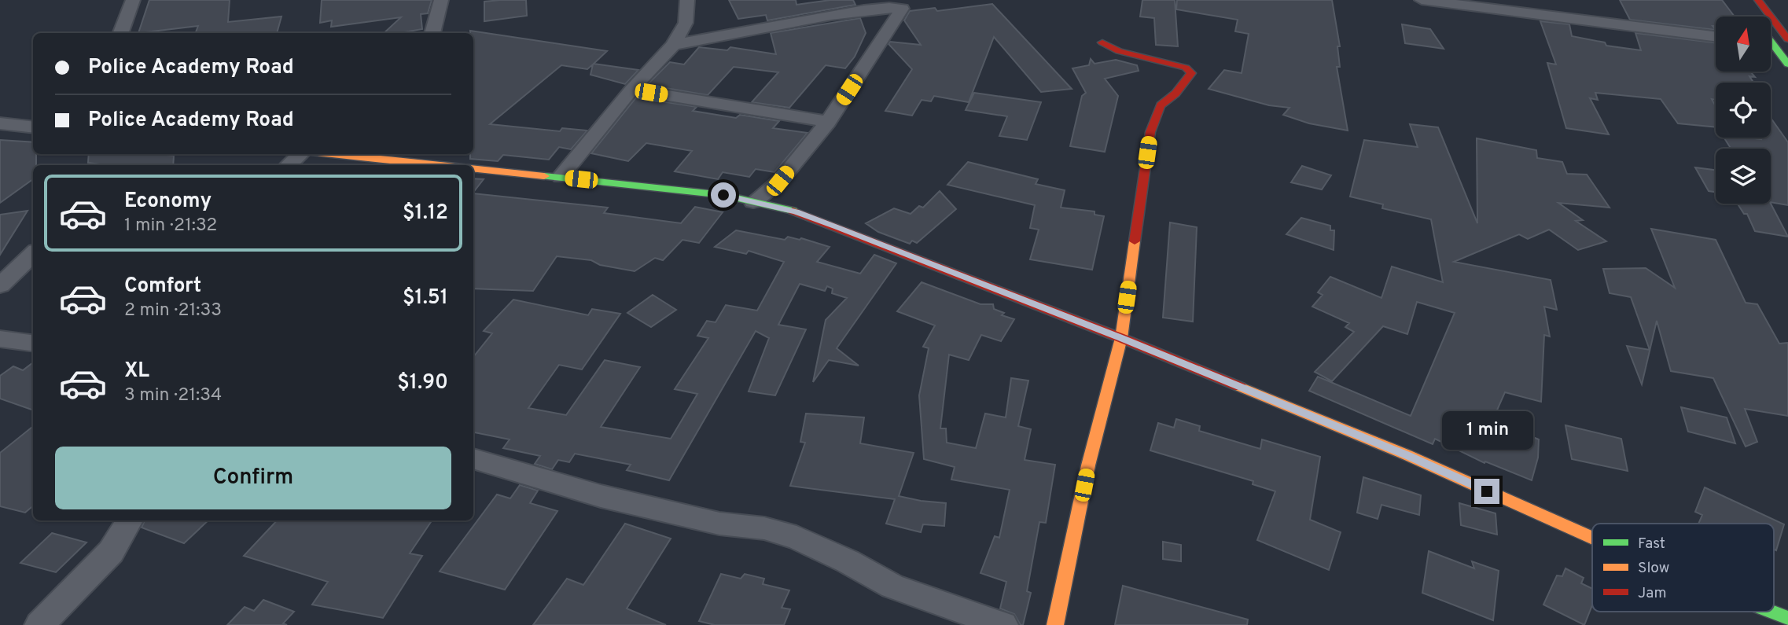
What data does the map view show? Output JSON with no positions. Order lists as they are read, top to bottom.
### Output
{
  "legend": ["Fast", "Slow", "Jam"],
  "north": "top",
  "page": {
    "banner": ["Police Academy Road", "Police Academy Road"],
    "list": [
      {
        "name": "Economy",
        "note": "1 min · 21:32",
        "value": "$1.12"
      },
      {
        "name": "Comfort",
        "note": "2 min · 21:33",
        "value": "$1.51"
      },
      {
        "name": "XL",
        "note": "3 min · 21:34",
        "value": "$1.90"
      }
    ],
    "bubble": "1 min",
    "buttons": "Confirm"
  }
}
